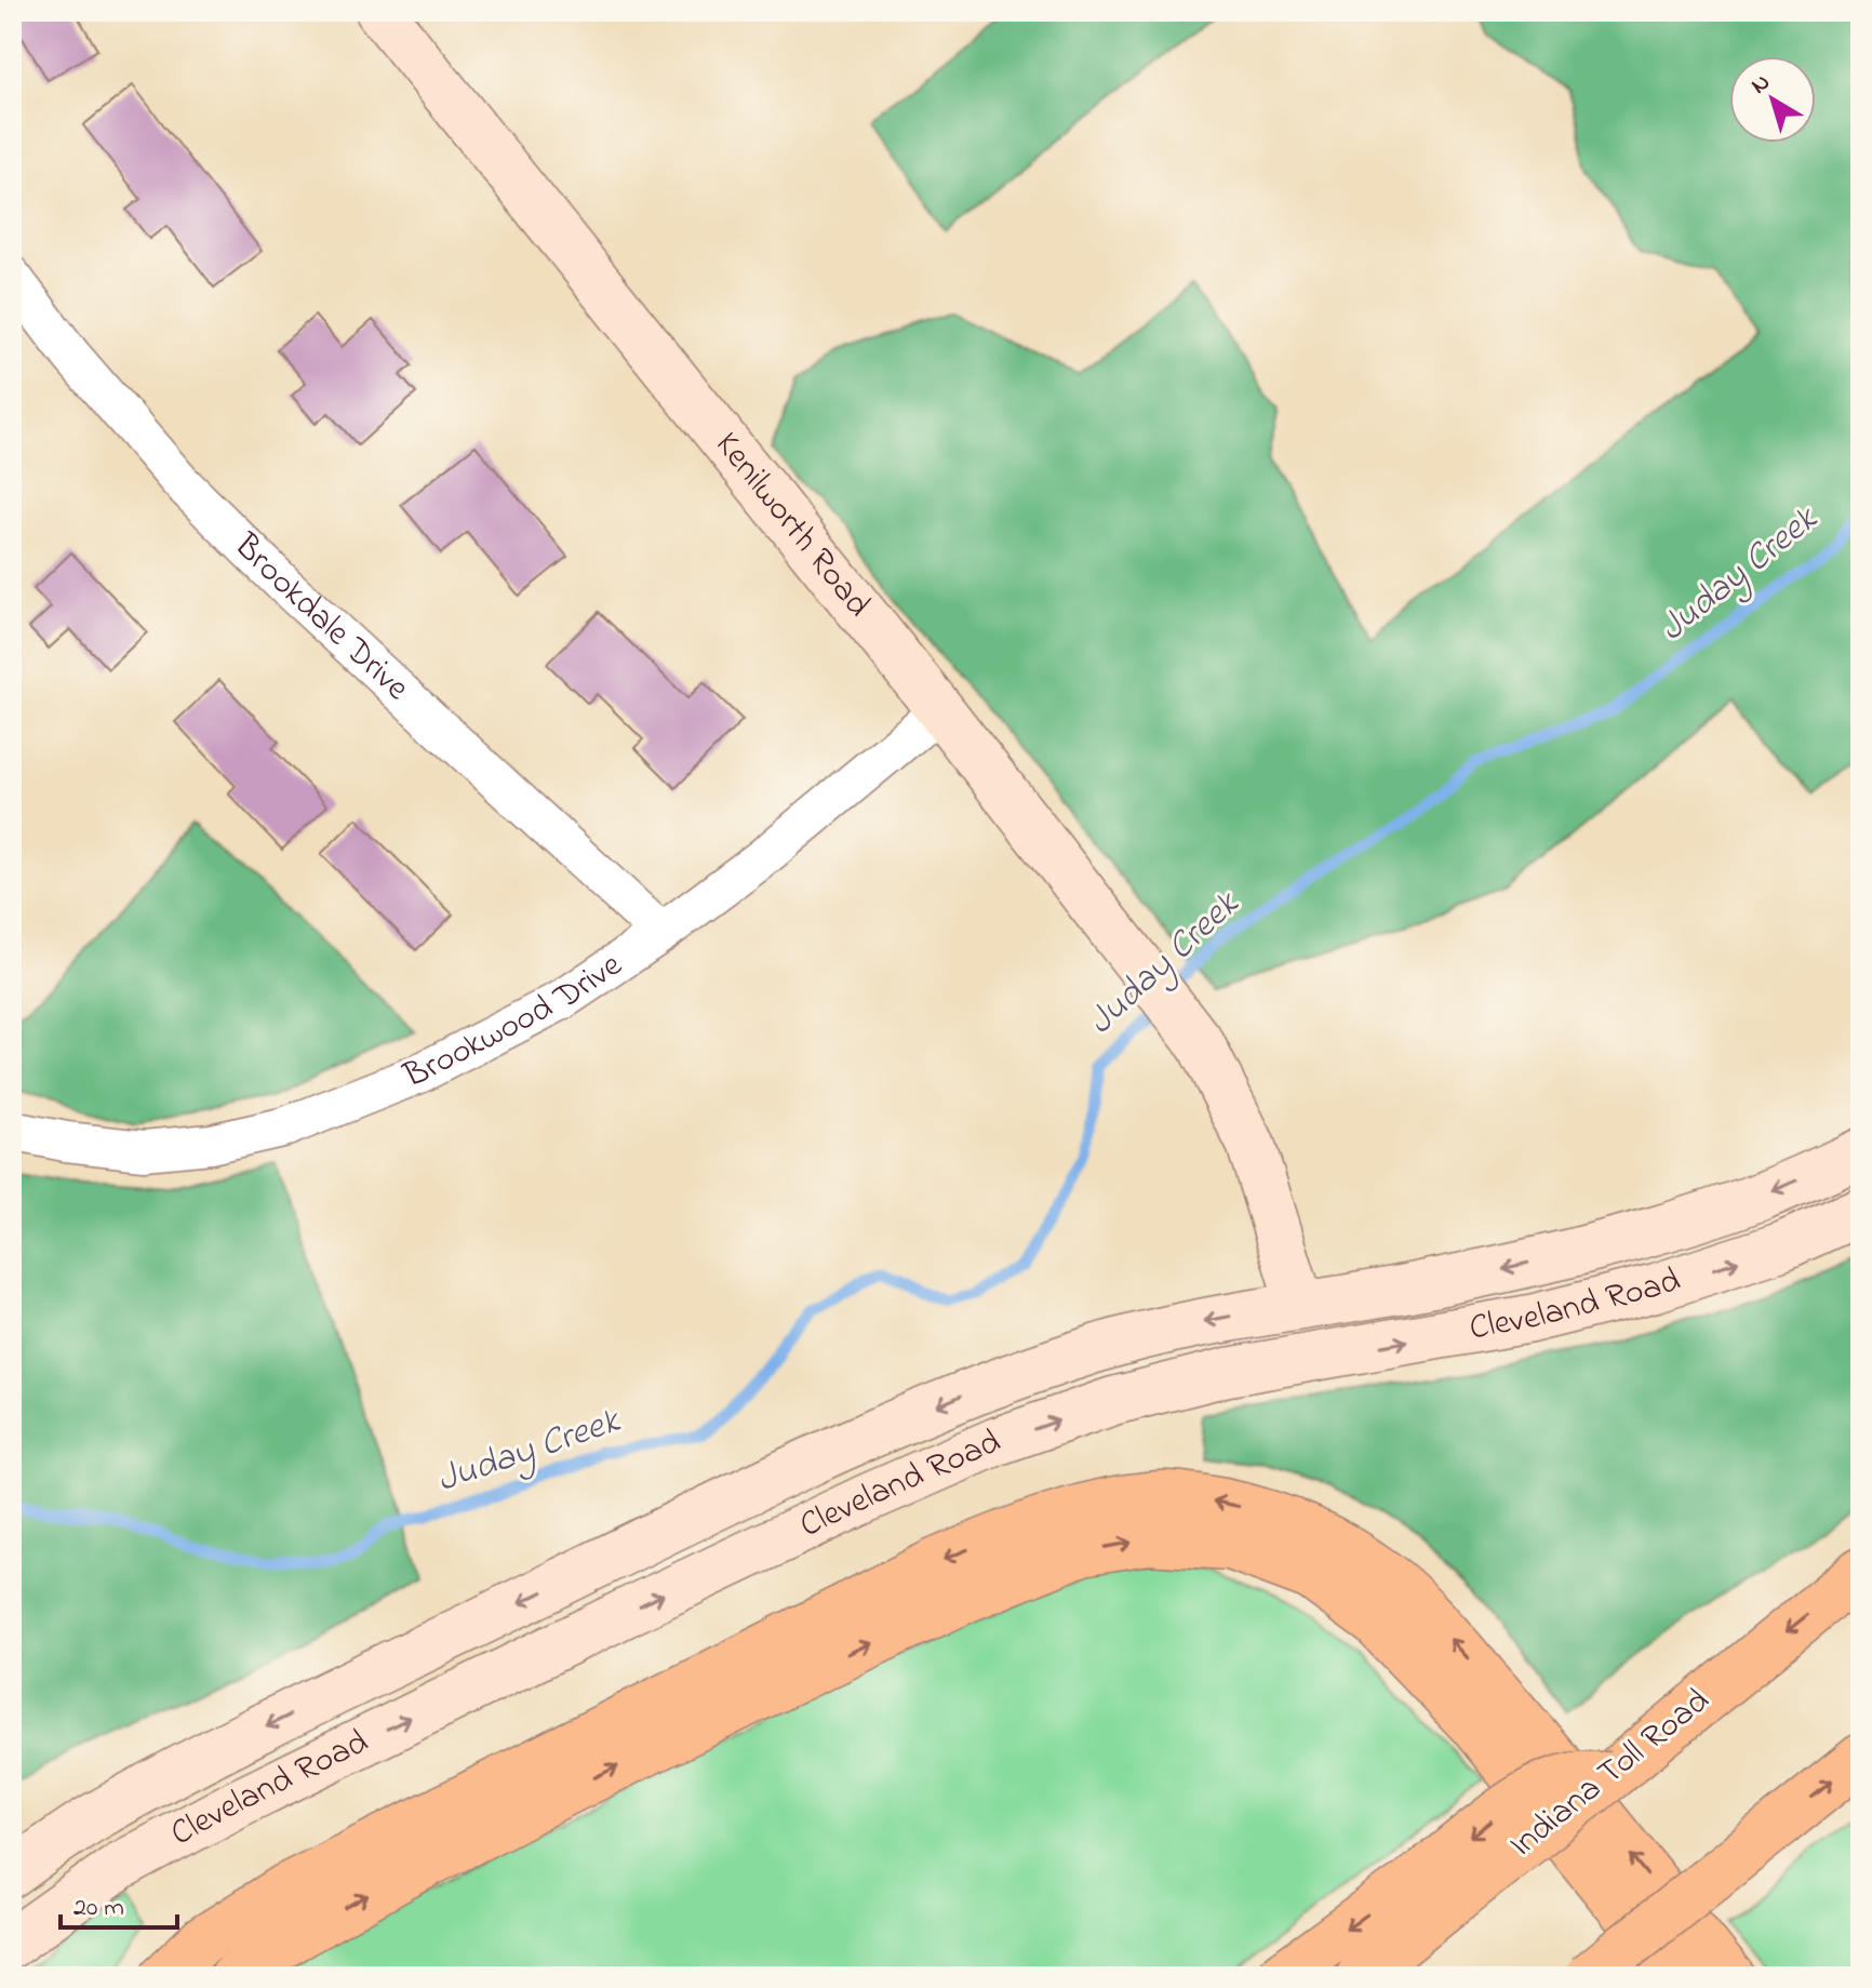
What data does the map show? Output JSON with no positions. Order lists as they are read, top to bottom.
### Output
{
  "streets": {
    "highway": ["Indiana Toll Road"],
    "main road": ["Kenilworth Road", "Cleveland Road"],
    "street": ["Brookdale Drive", "Brookwood Drive"]
  },
  "crossings": [
    ["Kenilworth Road", "Brookwood Drive"],
    ["Kenilworth Road", "Cleveland Road"],
    ["Brookdale Drive", "Brookwood Drive"]
  ],
  "water": ["Juday Creek"],
  "scale_bar": "20 m",
  "north": "top left"
}
